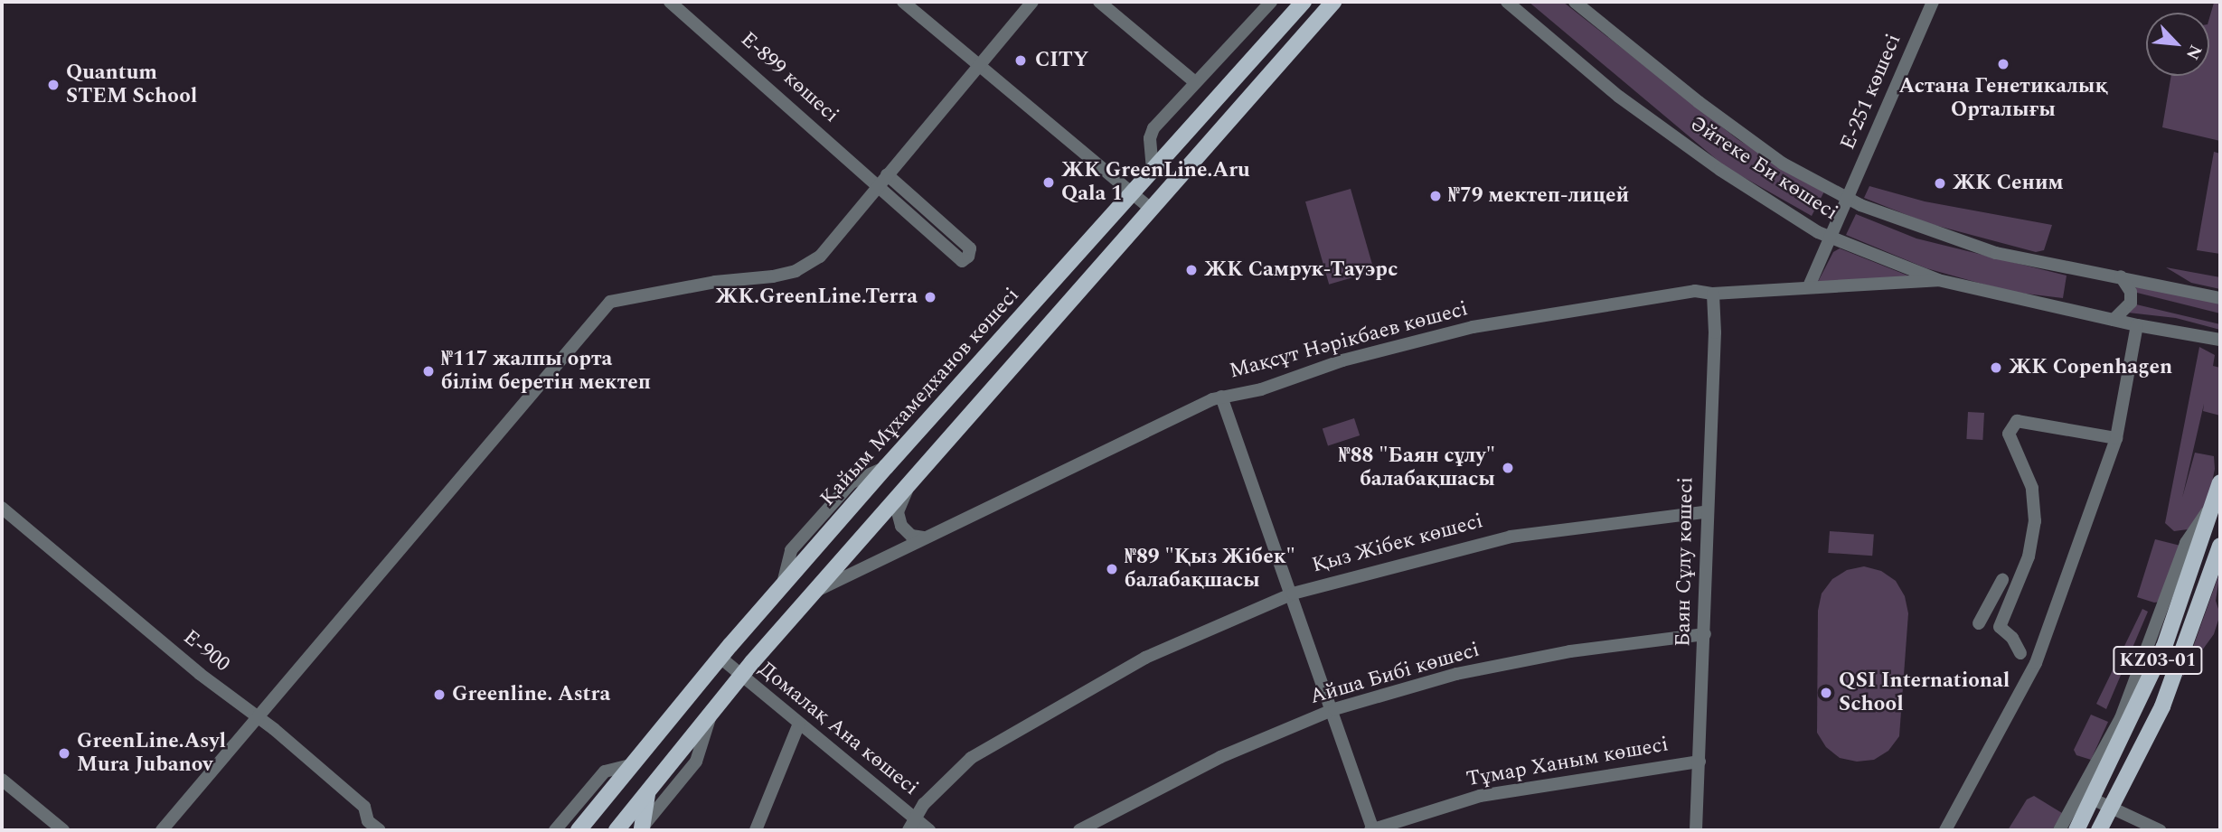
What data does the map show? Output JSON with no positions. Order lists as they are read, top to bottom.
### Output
{
  "streets": {
    "main road": ["Қайым Мұхамедханов көшесі", "KZ03-01"],
    "street": [
      "Е-899 көшесі",
      "Е-251 көшесі",
      "Әйтеке Би көшесі",
      "Мақсұт Нәрікбаев көшесі",
      "Қыз Жібек көшесі",
      "Баян Сұлу көшесі",
      "E-900",
      "Айша Бибі көшесі",
      "Домалақ Ана көшесі",
      "Тұмар Ханым көшесі"
    ]
  },
  "crossings": [
    ["Е-251 көшесі", "Әйтеке Би көшесі"],
    ["Е-251 көшесі", "Мақсұт Нәрікбаев көшесі"],
    ["Әйтеке Би көшесі", "Мақсұт Нәрікбаев көшесі"],
    ["Мақсұт Нәрікбаев көшесі", "Баян Сұлу көшесі"],
    ["Қайым Мұхамедханов көшесі", "Домалақ Ана көшесі"],
    ["Қыз Жібек көшесі", "Баян Сұлу көшесі"],
    ["Қыз Жібек көшесі", "Домалақ Ана көшесі"],
    ["Баян Сұлу көшесі", "Айша Бибі көшесі"],
    ["Баян Сұлу көшесі", "Тұмар Ханым көшесі"]
  ],
  "places": [
    "CITY",
    "Астана Генетикалық Орталығы",
    "Quantum STEM School",
    "ЖК GreenLine.Aru Qala 1",
    "ЖК Сеним",
    "№79 мектеп-лицей",
    "ЖК Самрук-Тауэрс",
    "ЖК.GreenLine.Terra",
    "ЖК Copenhagen",
    "№117 жалпы орта білім беретін мектеп",
    "№88 \"Баян сұлу\" балабақшасы",
    "№89 \"Қыз Жібек\" балабақшасы",
    "QSI International School",
    "Greenline. Astra",
    "GreenLine.Asyl Mura Jubanov"
  ],
  "north": "bottom right"
}
